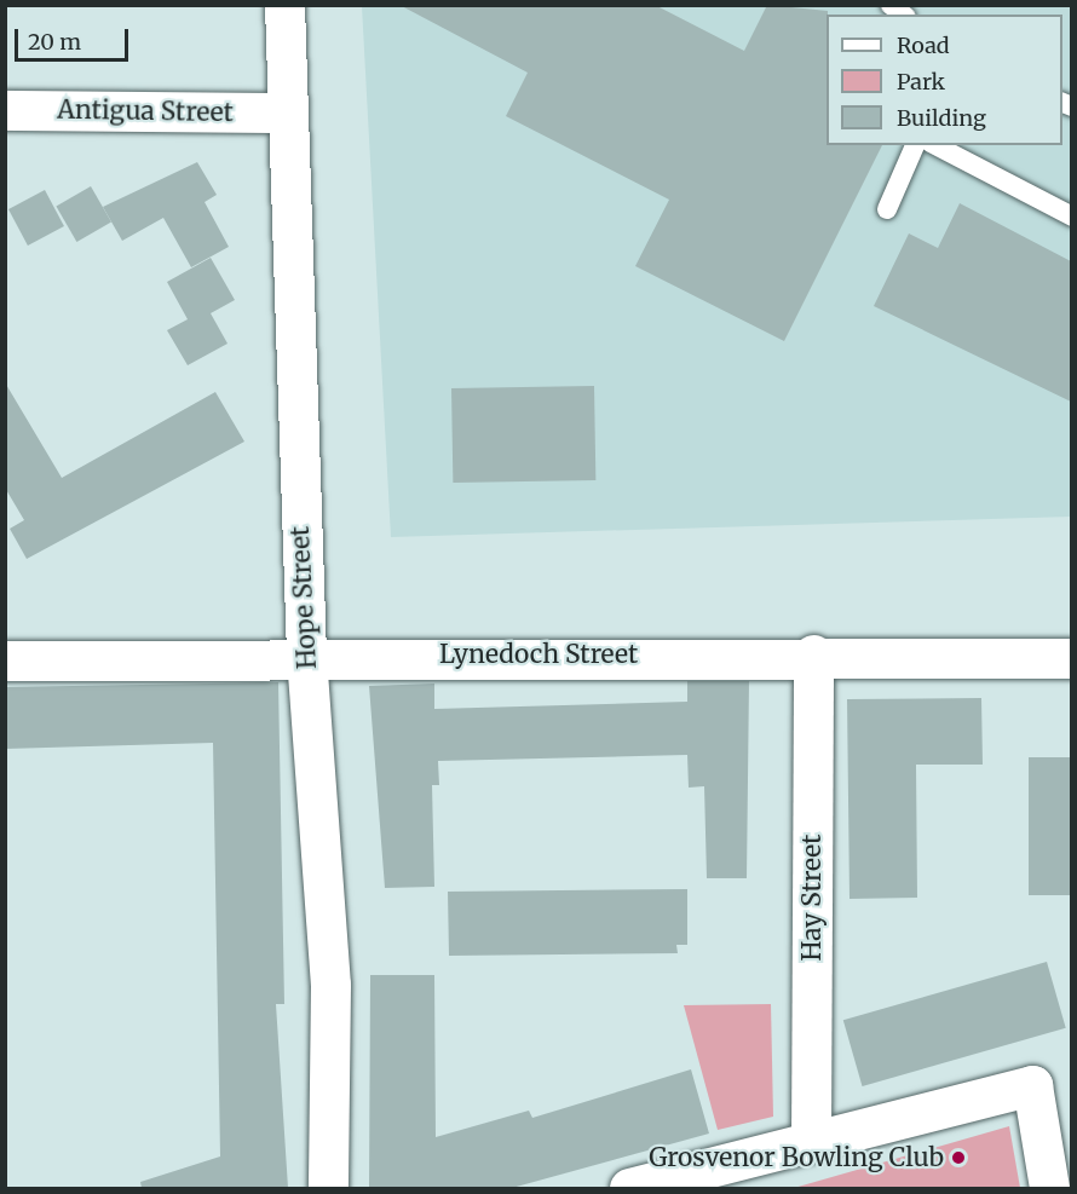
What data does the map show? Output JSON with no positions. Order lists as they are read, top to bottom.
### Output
{
  "streets": {
    "street": [
      "Antigua Street",
      "Hope Street",
      "Lynedoch Street",
      "Hay Street"
    ]
  },
  "crossings": [
    ["Antigua Street", "Hope Street"],
    ["Hope Street", "Lynedoch Street"],
    ["Lynedoch Street", "Hay Street"]
  ],
  "places": ["Grosvenor Bowling Club"],
  "legend": ["Road", "Park", "Building"],
  "scale_bar": "20 m"
}
